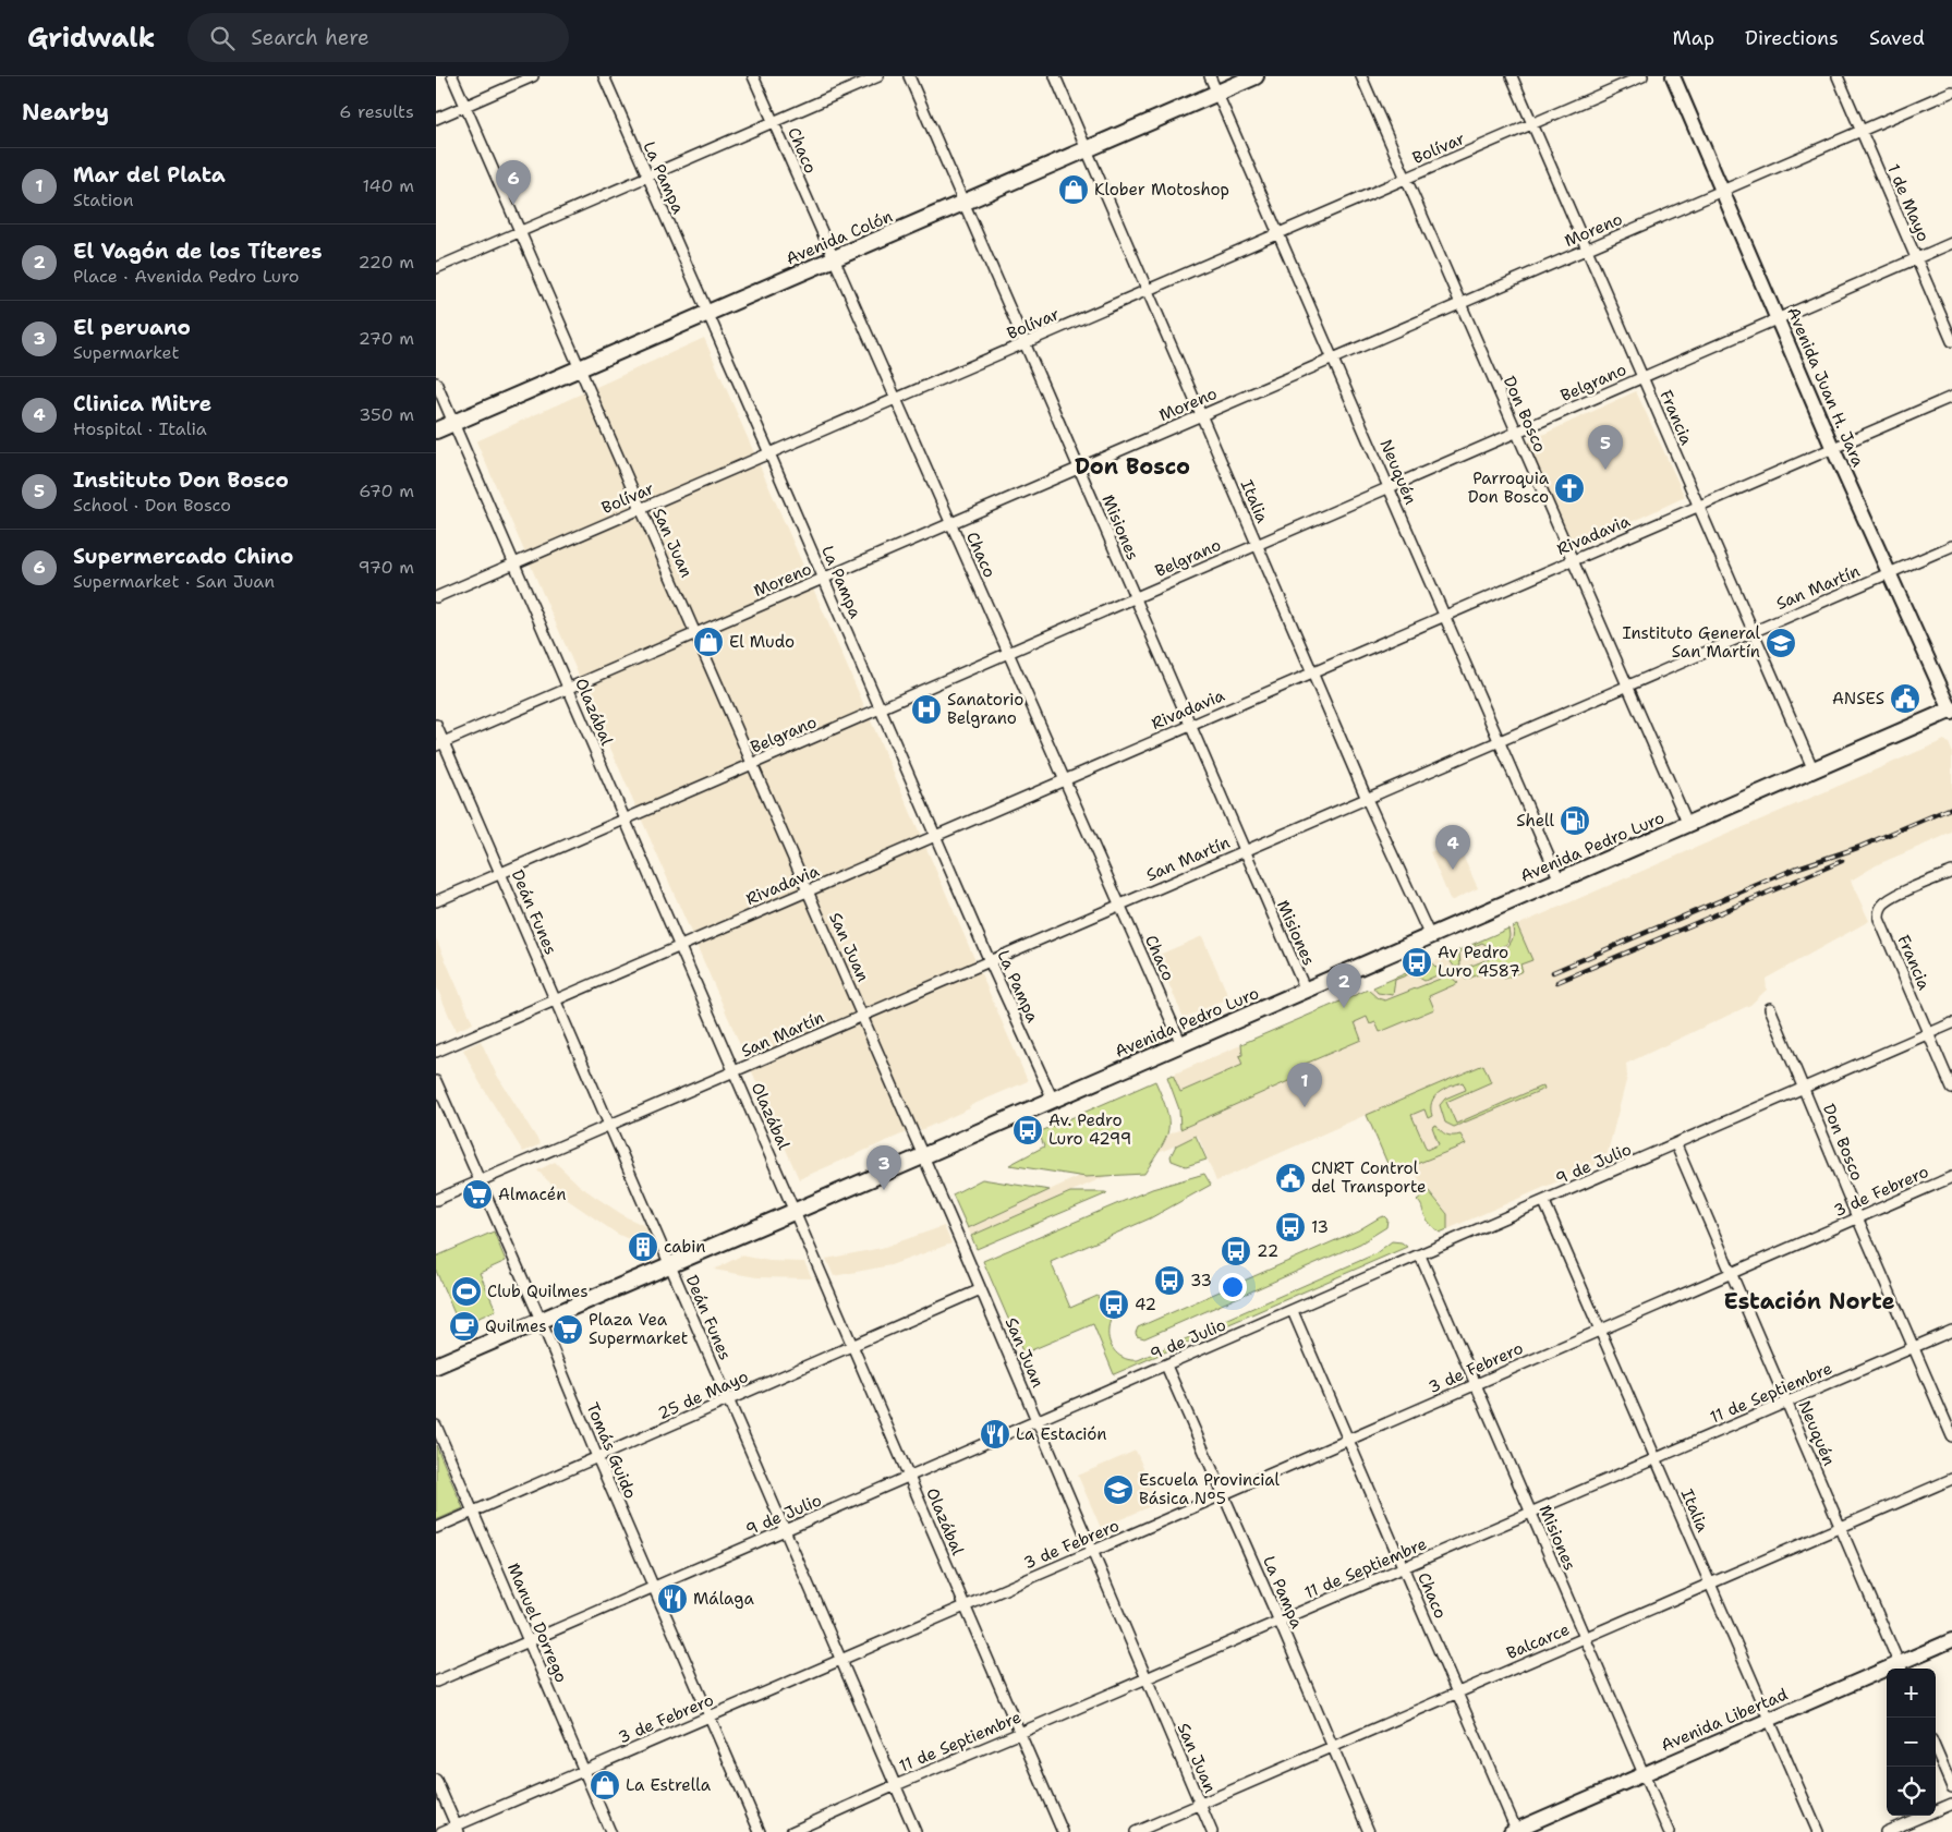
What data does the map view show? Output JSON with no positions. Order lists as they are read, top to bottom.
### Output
{
  "streets": {
    "main road": [
      "Avenida Colón",
      "Avenida Juan H. Jara",
      "Avenida Pedro Luro",
      "Avenida Libertad"
    ],
    "street": [
      "Bolívar",
      "Chaco",
      "La Pampa",
      "1 de Mayo",
      "Moreno",
      "Belgrano",
      "Don Bosco",
      "Francia",
      "Neuquén",
      "Italia",
      "Misiones",
      "Rivadavia",
      "San Juan",
      "San Martín",
      "Olazábal",
      "Deán Funes",
      "9 de Julio",
      "3 de Febrero",
      "11 de Septiembre",
      "25 de Mayo",
      "Tomás Guido",
      "Manuel Dorrego",
      "Balcarce"
    ]
  },
  "crossings": [
    ["Bolívar", "Chaco"],
    ["Bolívar", "La Pampa"],
    ["Bolívar", "Don Bosco"],
    ["Bolívar", "Francia"],
    ["Bolívar", "Neuquén"],
    ["Bolívar", "Italia"],
    ["Bolívar", "Misiones"],
    ["Bolívar", "San Juan"],
    ["Bolívar", "Olazábal"],
    ["Chaco", "Moreno"],
    ["Chaco", "Avenida Colón"],
    ["Chaco", "Belgrano"],
    ["Chaco", "Rivadavia"],
    ["Chaco", "San Martín"],
    ["Chaco", "Avenida Pedro Luro"],
    ["Chaco", "9 de Julio"],
    ["Chaco", "3 de Febrero"],
    ["Chaco", "11 de Septiembre"],
    ["Chaco", "Balcarce"],
    ["Chaco", "Avenida Libertad"],
    ["La Pampa", "Moreno"],
    ["La Pampa", "Avenida Colón"],
    ["La Pampa", "Belgrano"],
    ["La Pampa", "Rivadavia"],
    ["La Pampa", "San Martín"],
    ["La Pampa", "Avenida Pedro Luro"],
    ["La Pampa", "9 de Julio"],
    ["La Pampa", "3 de Febrero"],
    ["La Pampa", "11 de Septiembre"],
    ["La Pampa", "Balcarce"],
    ["1 de Mayo", "Moreno"],
    ["1 de Mayo", "Belgrano"],
    ["Moreno", "Avenida Juan H. Jara"],
    ["Moreno", "Don Bosco"],
    ["Moreno", "Francia"],
    ["Moreno", "Neuquén"],
    ["Moreno", "Italia"],
    ["Moreno", "Misiones"],
    ["Moreno", "San Juan"],
    ["Moreno", "Olazábal"],
    ["Moreno", "Deán Funes"],
    ["Avenida Colón", "Neuquén"],
    ["Avenida Colón", "Italia"],
    ["Avenida Colón", "Misiones"],
    ["Avenida Colón", "San Juan"],
    ["Avenida Colón", "Olazábal"],
    ["Belgrano", "Avenida Juan H. Jara"],
    ["Belgrano", "Don Bosco"],
    ["Belgrano", "Francia"],
    ["Belgrano", "Neuquén"],
    ["Belgrano", "Italia"],
    ["Belgrano", "Misiones"],
    ["Belgrano", "San Juan"],
    ["Belgrano", "Olazábal"],
    ["Belgrano", "Deán Funes"],
    ["Avenida Juan H. Jara", "Rivadavia"],
    ["Avenida Juan H. Jara", "San Martín"],
    ["Avenida Juan H. Jara", "Avenida Pedro Luro"],
    ["Don Bosco", "Rivadavia"],
    ["Don Bosco", "San Martín"],
    ["Don Bosco", "Avenida Pedro Luro"],
    ["Don Bosco", "9 de Julio"],
    ["Don Bosco", "3 de Febrero"],
    ["Don Bosco", "11 de Septiembre"],
    ["Francia", "Rivadavia"],
    ["Francia", "San Martín"],
    ["Francia", "Avenida Pedro Luro"],
    ["Francia", "9 de Julio"],
    ["Neuquén", "Rivadavia"],
    ["Neuquén", "San Martín"],
    ["Neuquén", "Avenida Pedro Luro"],
    ["Neuquén", "9 de Julio"],
    ["Neuquén", "3 de Febrero"],
    ["Neuquén", "11 de Septiembre"],
    ["Neuquén", "Balcarce"],
    ["Neuquén", "Avenida Libertad"],
    ["Italia", "Rivadavia"],
    ["Italia", "San Martín"],
    ["Italia", "Avenida Pedro Luro"],
    ["Italia", "9 de Julio"],
    ["Italia", "3 de Febrero"],
    ["Italia", "11 de Septiembre"],
    ["Italia", "Balcarce"],
    ["Italia", "Avenida Libertad"],
    ["Misiones", "Rivadavia"],
    ["Misiones", "San Martín"],
    ["Misiones", "Avenida Pedro Luro"],
    ["Misiones", "9 de Julio"],
    ["Misiones", "3 de Febrero"],
    ["Misiones", "11 de Septiembre"],
    ["Misiones", "Balcarce"],
    ["Misiones", "Avenida Libertad"],
    ["Rivadavia", "San Juan"],
    ["Rivadavia", "Olazábal"],
    ["Rivadavia", "Deán Funes"],
    ["San Juan", "San Martín"],
    ["San Juan", "Avenida Pedro Luro"],
    ["San Juan", "9 de Julio"],
    ["San Juan", "3 de Febrero"],
    ["San Juan", "11 de Septiembre"],
    ["San Juan", "25 de Mayo"],
    ["San Juan", "Balcarce"],
    ["San Martín", "Olazábal"],
    ["San Martín", "Deán Funes"],
    ["San Martín", "Tomás Guido"],
    ["Olazábal", "Avenida Pedro Luro"],
    ["Olazábal", "9 de Julio"],
    ["Olazábal", "3 de Febrero"],
    ["Olazábal", "11 de Septiembre"],
    ["Olazábal", "25 de Mayo"],
    ["Avenida Pedro Luro", "Deán Funes"],
    ["Avenida Pedro Luro", "Tomás Guido"],
    ["Deán Funes", "9 de Julio"],
    ["Deán Funes", "3 de Febrero"],
    ["Deán Funes", "11 de Septiembre"],
    ["Deán Funes", "25 de Mayo"],
    ["9 de Julio", "Tomás Guido"],
    ["9 de Julio", "Manuel Dorrego"],
    ["3 de Febrero", "Tomás Guido"],
    ["3 de Febrero", "Manuel Dorrego"],
    ["25 de Mayo", "Tomás Guido"],
    ["25 de Mayo", "Manuel Dorrego"]
  ],
  "districts": ["Don Bosco", "Estación Norte"],
  "places": {
    "shop": ["Klober Motoshop", "El Mudo", "La Estrella"],
    "church": ["Parroquia Don Bosco"],
    "school or university": ["Instituto General San Martín", "Escuela Provincial Básica N°5"],
    "public building": ["ANSES", "CNRT Control del Transporte"],
    "hospital": ["Sanatorio Belgrano"],
    "fuel station": ["Shell"],
    "bus stop": [
      "Av Pedro Luro 4587",
      "Av. Pedro Luro 4299",
      "13",
      "22",
      "33",
      "42"
    ],
    "supermarket": ["Almacén", "Plaza Vea Supermarket"],
    "building": ["cabin"],
    "sports": ["Club Quilmes"],
    "cafe": ["Quilmes"],
    "restaurant": ["La Estación", "Málaga"]
  },
  "page": {
    "header": "Gridwalk",
    "search": "Search here",
    "nav": ["Map", "Directions", "Saved"],
    "heading": ["Nearby", "6 results"],
    "list": [
      {
        "mark": "1",
        "name": "Mar del Plata",
        "note": "Station",
        "value": "140 m"
      },
      {
        "mark": "2",
        "name": "El Vagón de los Títeres",
        "note": "Place · Avenida Pedro Luro",
        "value": "220 m"
      },
      {
        "mark": "3",
        "name": "El peruano",
        "note": "Supermarket",
        "value": "270 m"
      },
      {
        "mark": "4",
        "name": "Clinica Mitre",
        "note": "Hospital · Italia",
        "value": "350 m"
      },
      {
        "mark": "5",
        "name": "Instituto Don Bosco",
        "note": "School · Don Bosco",
        "value": "670 m"
      },
      {
        "mark": "6",
        "name": "Supermercado Chino",
        "note": "Supermarket · San Juan",
        "value": "970 m"
      }
    ],
    "pins": [
      "6",
      "5",
      "4",
      "2",
      "1",
      "3"
    ],
    "map_buttons": ["+", "−"]
  }
}
